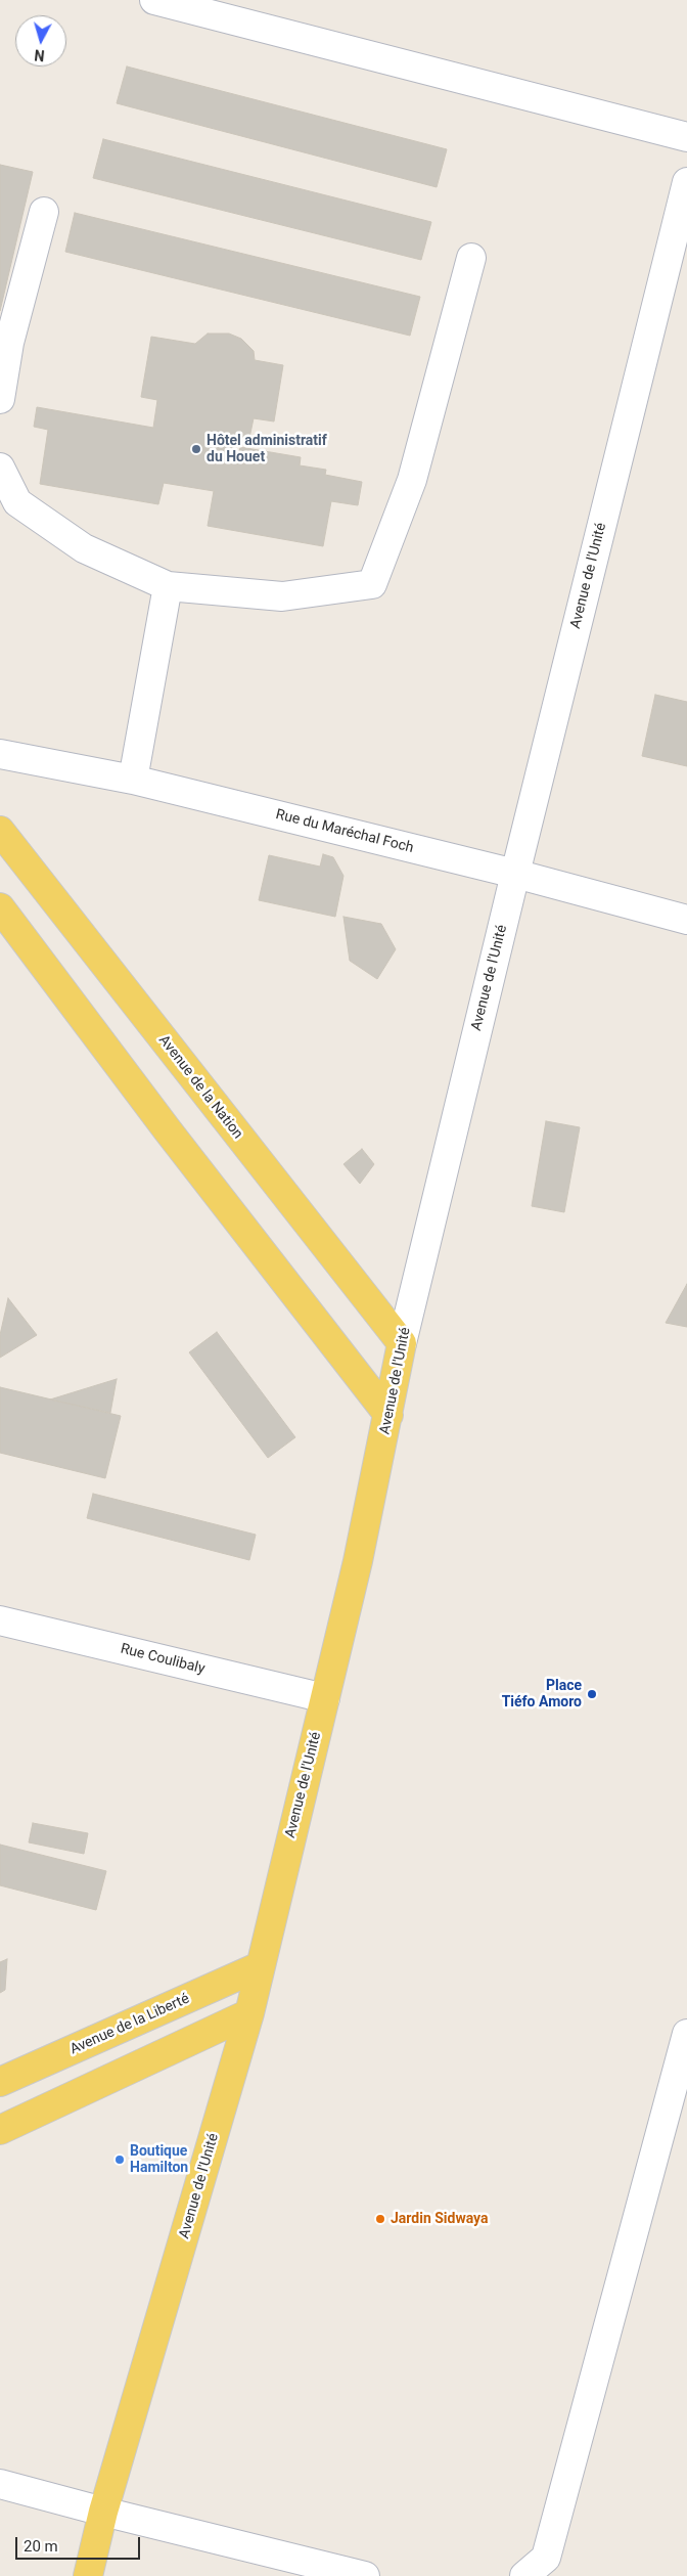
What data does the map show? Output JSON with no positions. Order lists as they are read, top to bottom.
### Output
{
  "streets": {
    "main road": ["Avenue de l'Unité", "Avenue de la Nation", "Avenue de la Liberté"],
    "street": ["Rue du Maréchal Foch", "Rue Coulibaly"]
  },
  "crossings": [
    ["Avenue de l'Unité", "Rue du Maréchal Foch"],
    ["Avenue de l'Unité", "Avenue de la Nation"],
    ["Avenue de l'Unité", "Rue Coulibaly"],
    ["Avenue de l'Unité", "Avenue de la Liberté"]
  ],
  "places": [
    "Hôtel administratif du Houet",
    "Place Tiéfo Amoro",
    "Boutique Hamilton",
    "Jardin Sidwaya"
  ],
  "scale_bar": "20 m",
  "north": "bottom"
}
